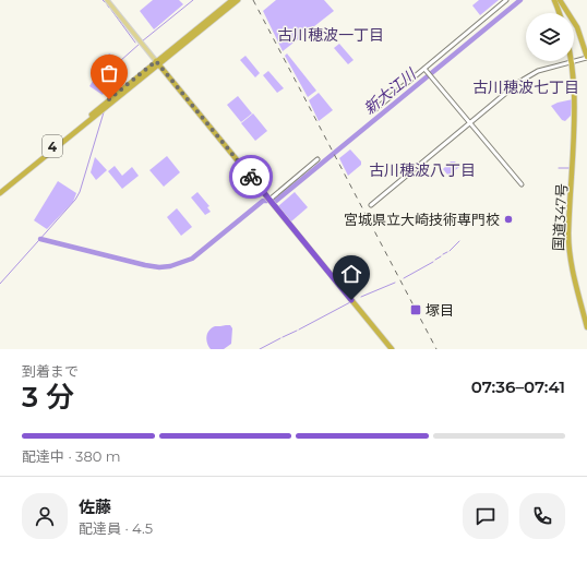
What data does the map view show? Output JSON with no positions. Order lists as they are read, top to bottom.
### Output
{
  "streets": {
    "highway": ["4", "国道347号"]
  },
  "districts": ["古川穂波一丁目", "古川穂波七丁目", "古川穂波八丁目"],
  "water": ["新大江川"],
  "places": {
    "other": ["宮城県立大崎技術専門校"],
    "transit": ["塚目"]
  },
  "page": {
    "heading": ["3 分", "到着まで", "07:36–07:41"],
    "panel": ["佐藤", "配達員 · 4.5"],
    "bar": "配達中 · 380 m"
  }
}
